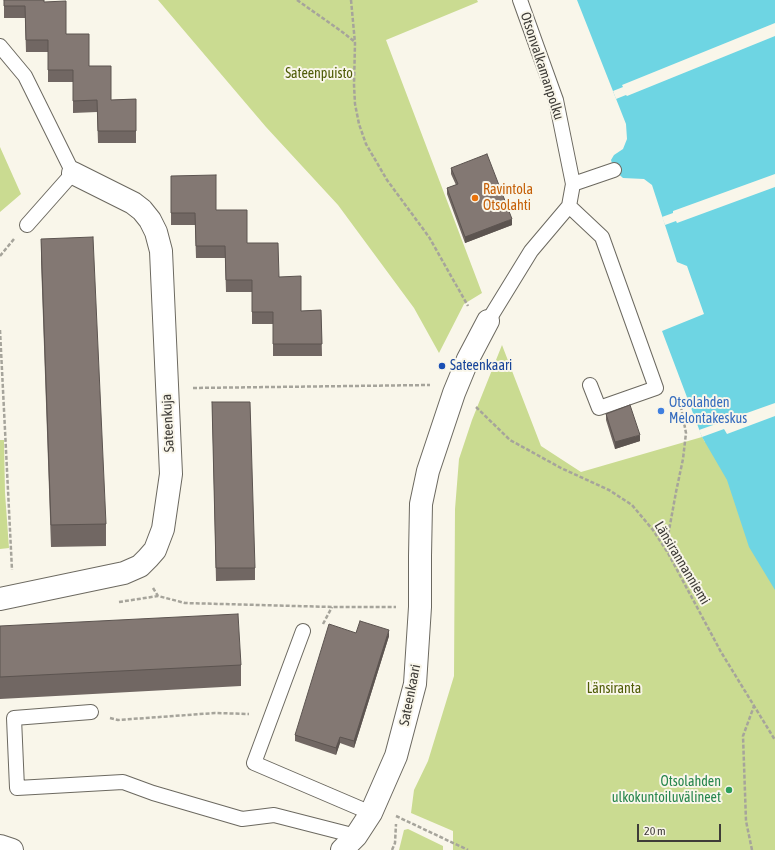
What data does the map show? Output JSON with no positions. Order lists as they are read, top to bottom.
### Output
{
  "streets": {
    "street": ["Sateenkuja", "Sateenkaari"],
    "lane": ["Otsonvalkamanpolku"],
    "path": ["Länsirannanniemi"]
  },
  "crossings": [
    ["Otsonvalkamanpolku", "Sateenkaari"]
  ],
  "parks": ["Sateenpuisto", "Länsiranta"],
  "places": [
    "Ravintola Otsolahti",
    "Sateenkaari",
    "Otsolahden Melontakeskus",
    "Otsolahden ulkokuntoiluvälineet"
  ],
  "scale_bar": "20 m"
}
